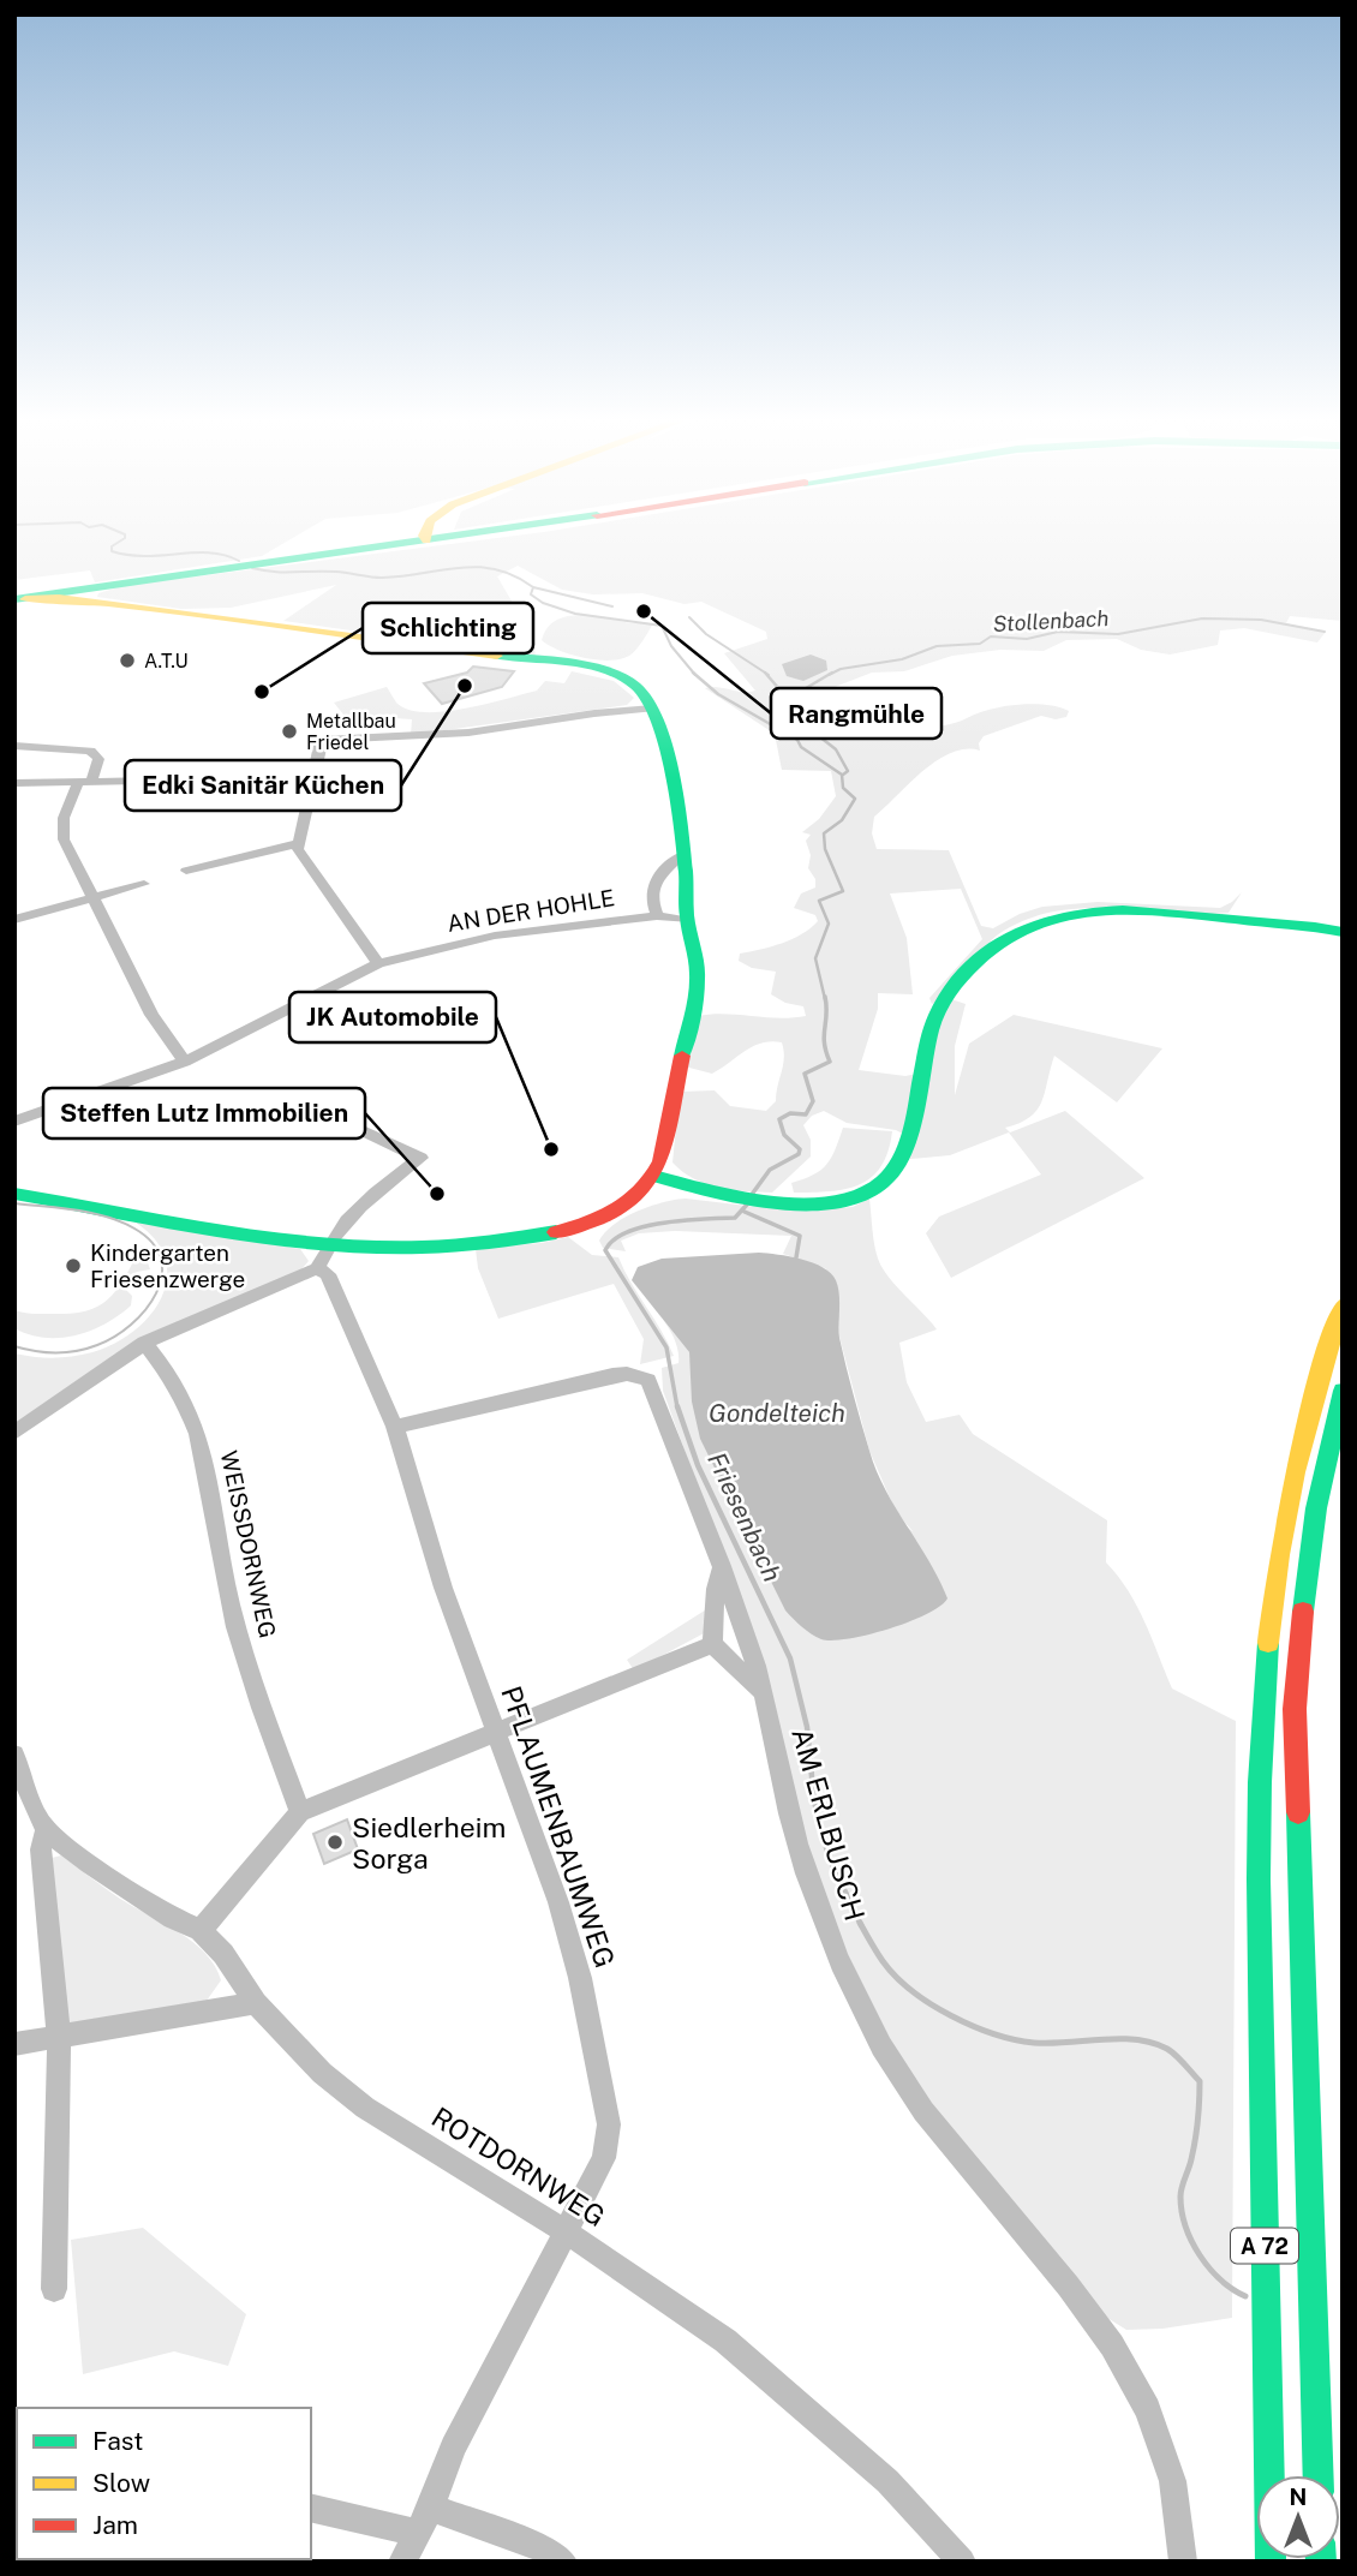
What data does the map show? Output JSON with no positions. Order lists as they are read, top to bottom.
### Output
{
  "streets": {
    "main road": ["A 72"],
    "street": [
      "AN DER HOHLE",
      "WEISSDORNWEG",
      "AM ERLBUSCH",
      "PFLAUMENBAUMWEG",
      "ROTDORNWEG"
    ]
  },
  "crossings": [
    ["AM ERLBUSCH", "PFLAUMENBAUMWEG"],
    ["PFLAUMENBAUMWEG", "ROTDORNWEG"]
  ],
  "water": ["Stollenbach", "Gondelteich", "Friesenbach"],
  "places": [
    "Rangmühle",
    "A.T.U",
    "Edki Sanitär Küchen",
    "Schlichting",
    "Metallbau Friedel",
    "JK Automobile",
    "Steffen Lutz Immobilien",
    "Kindergarten Friesenzwerge",
    "Siedlerheim Sorga"
  ],
  "legend": ["Fast", "Slow", "Jam"],
  "north": "top"
}
